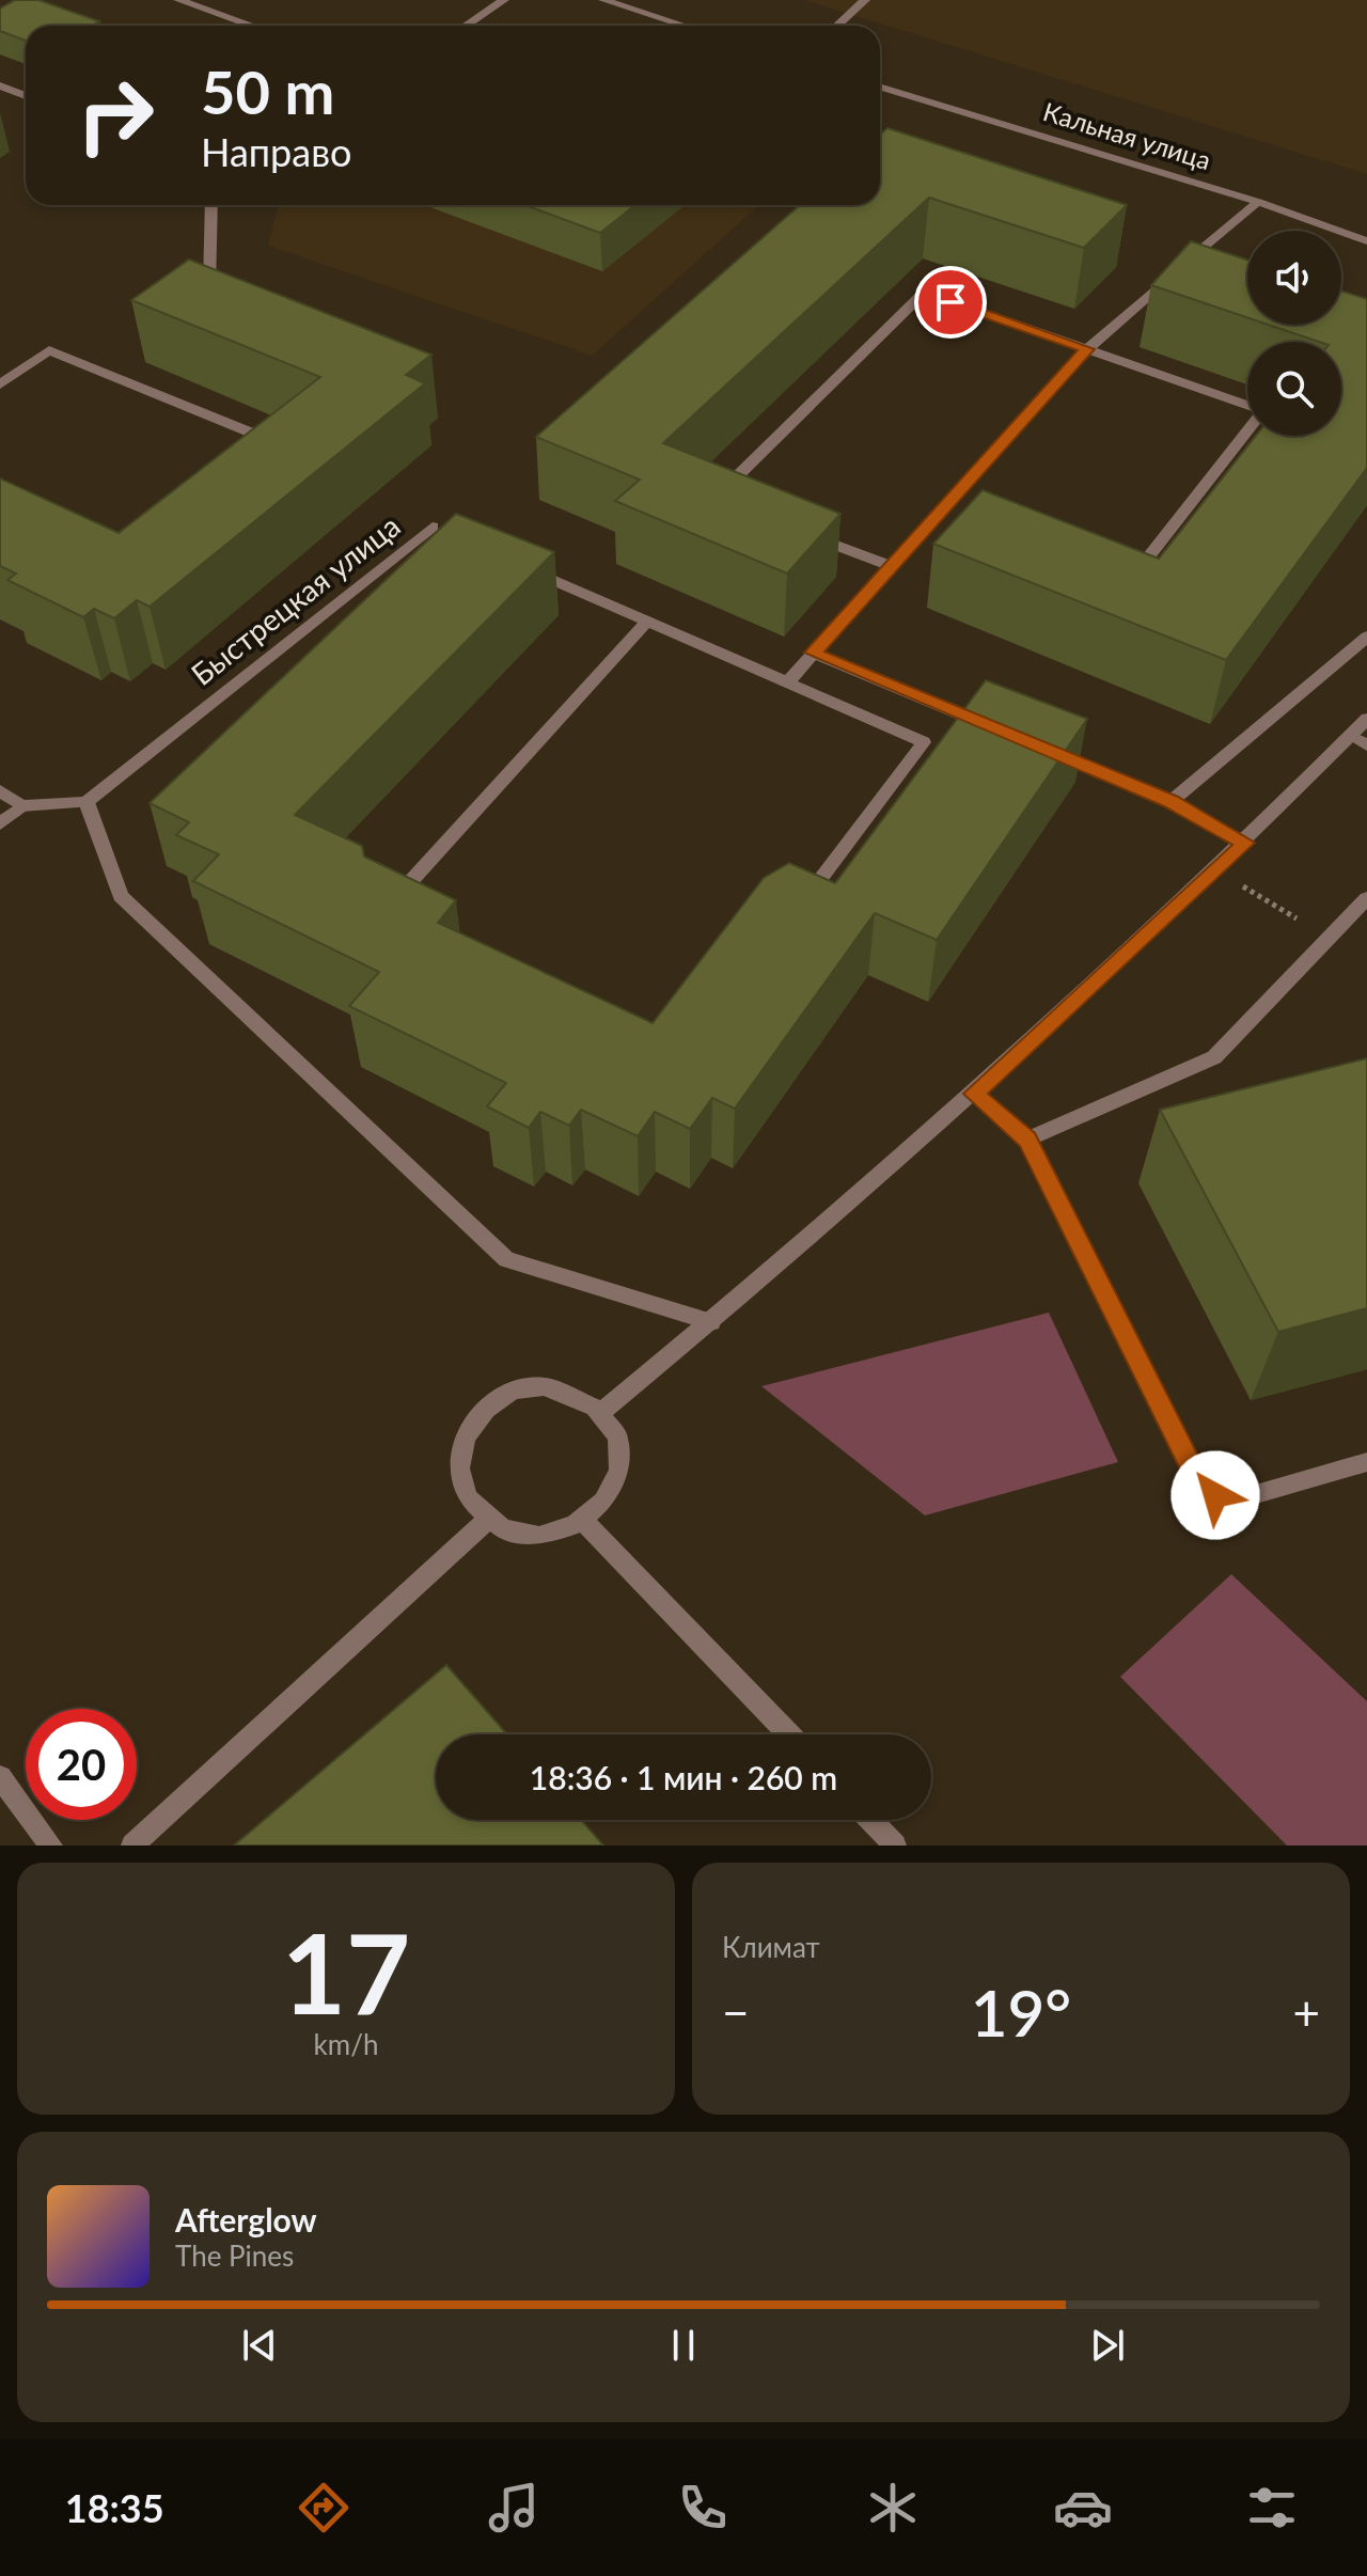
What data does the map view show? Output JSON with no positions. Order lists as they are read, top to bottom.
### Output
{
  "streets": {
    "street": ["Кальная улица", "Быстрецкая улица"]
  },
  "page": {
    "turn": ["50 m", "Направо"],
    "limit": "20",
    "trip": "18:36 · 1 мин · 260 m",
    "tile": [
      ["17", "km/h"],
      "Климат"
    ],
    "heat": ["−", "19°", "+"],
    "song": ["Afterglow", "The Pines"],
    "tabs": "18:35"
  }
}
